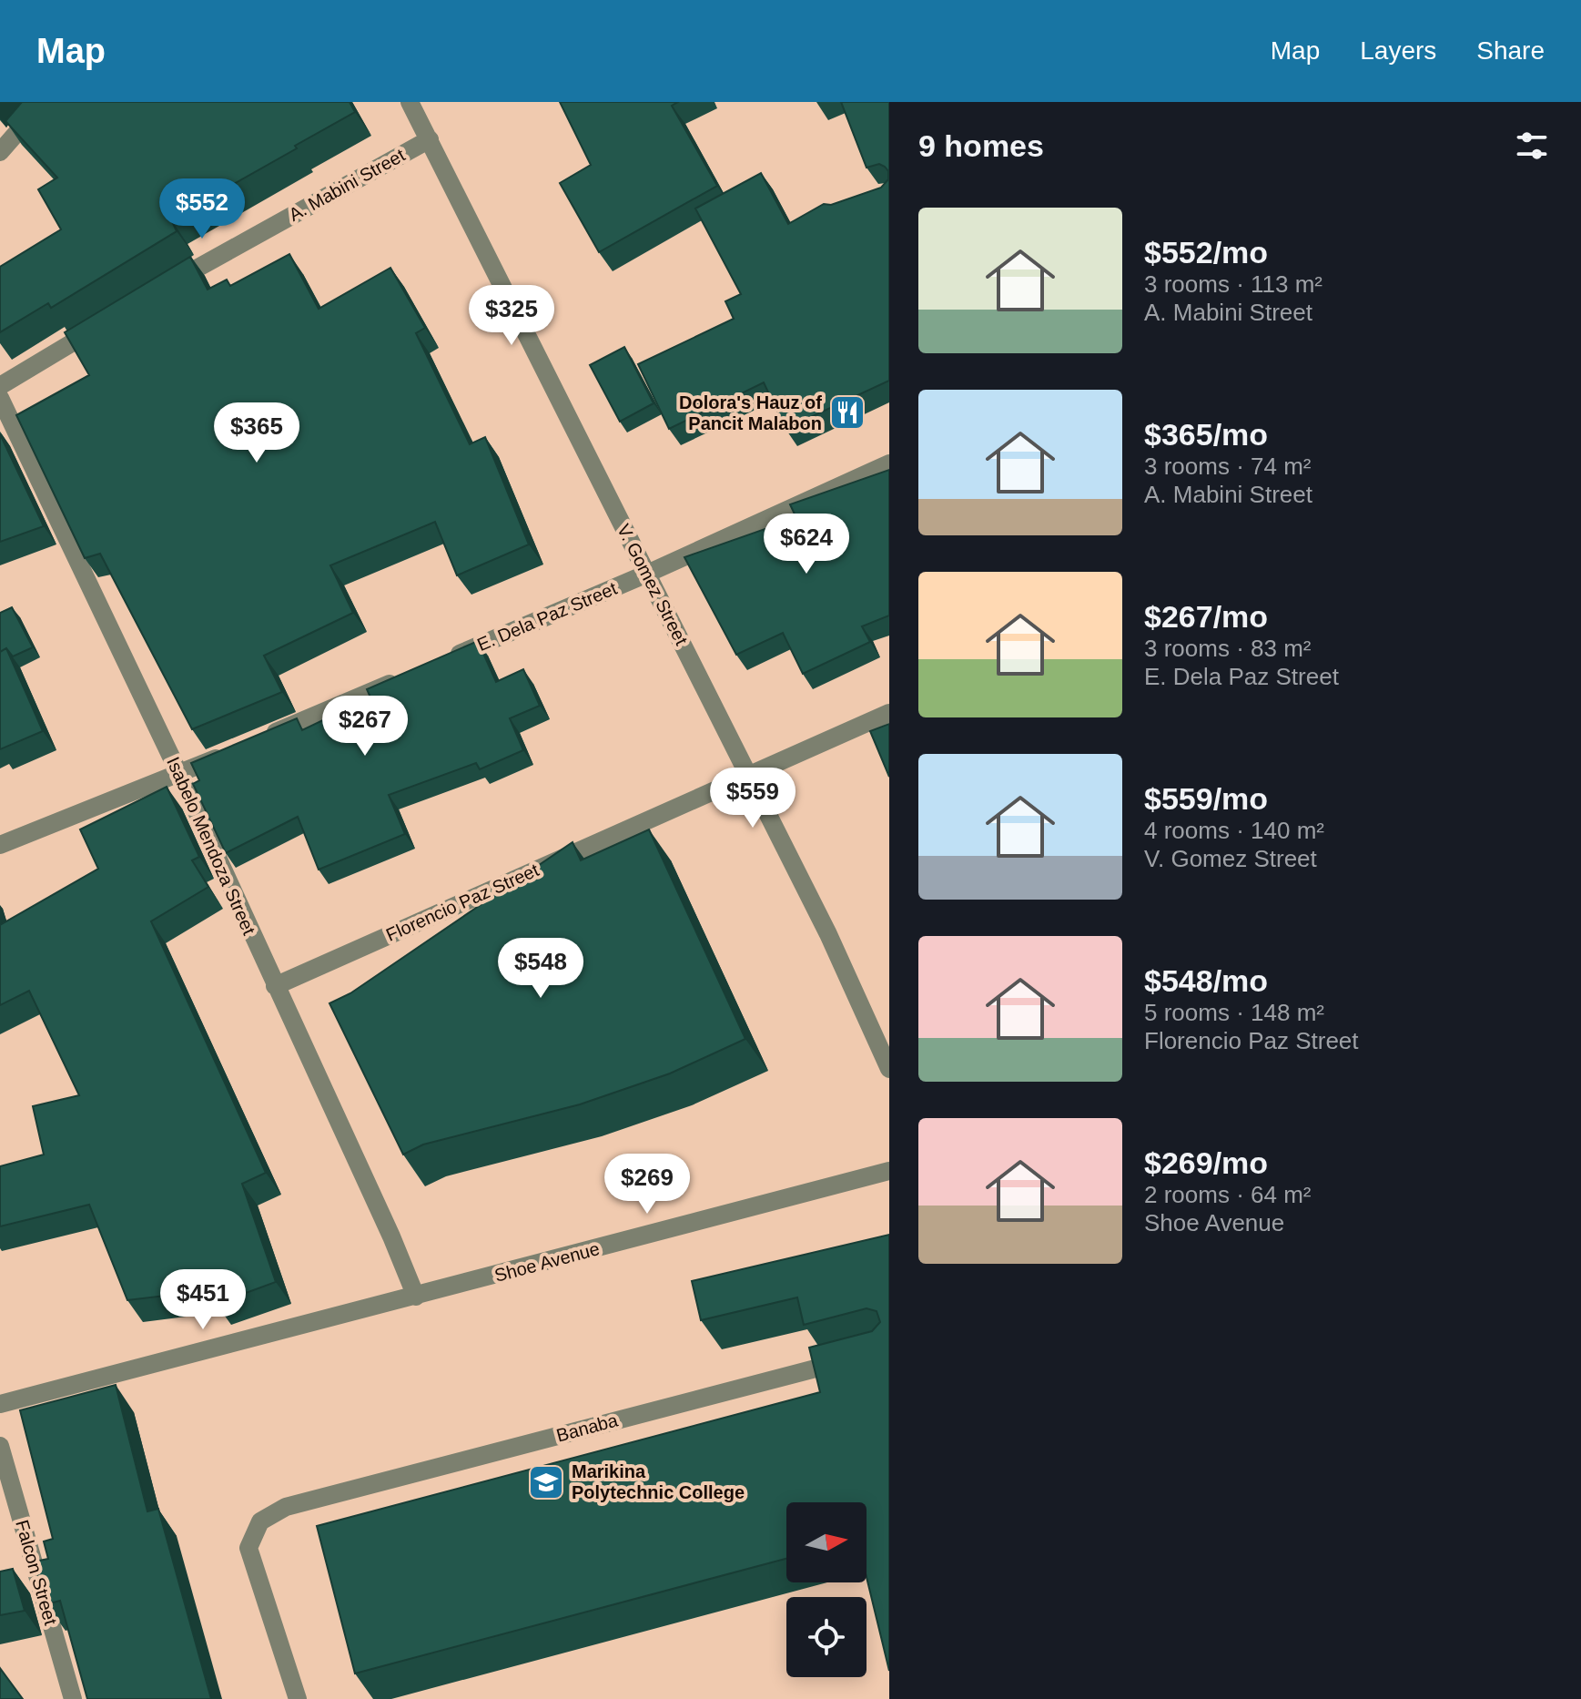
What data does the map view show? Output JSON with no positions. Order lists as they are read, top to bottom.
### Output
{
  "streets": {
    "street": [
      "A. Mabini Street",
      "V. Gomez Street",
      "E. Dela Paz Street",
      "Isabelo Mendoza Street",
      "Florencio Paz Street",
      "Shoe Avenue",
      "Banaba",
      "Falcon Street"
    ]
  },
  "crossings": [
    ["A. Mabini Street", "V. Gomez Street"],
    ["V. Gomez Street", "E. Dela Paz Street"],
    ["V. Gomez Street", "Florencio Paz Street"],
    ["Isabelo Mendoza Street", "Florencio Paz Street"],
    ["Isabelo Mendoza Street", "Shoe Avenue"]
  ],
  "places": {
    "restaurant": ["Dolora's Hauz of Pancit Malabon"],
    "school or university": ["Marikina Polytechnic College"]
  },
  "north": "right",
  "page": {
    "header": "Map",
    "nav": ["Map", "Layers", "Share"],
    "heading": "9 homes",
    "price": [
      "$552",
      "$325",
      "$365",
      "$624",
      "$267",
      "$559",
      "$548",
      "$269",
      "$451"
    ],
    "list": [
      {
        "name": "$552/mo",
        "note": "3 rooms · 113 m² · A. Mabini Street"
      },
      {
        "name": "$365/mo",
        "note": "3 rooms · 74 m² · A. Mabini Street"
      },
      {
        "name": "$267/mo",
        "note": "3 rooms · 83 m² · E. Dela Paz Street"
      },
      {
        "name": "$559/mo",
        "note": "4 rooms · 140 m² · V. Gomez Street"
      },
      {
        "name": "$548/mo",
        "note": "5 rooms · 148 m² · Florencio Paz Street"
      },
      {
        "name": "$269/mo",
        "note": "2 rooms · 64 m² · Shoe Avenue"
      }
    ]
  }
}
